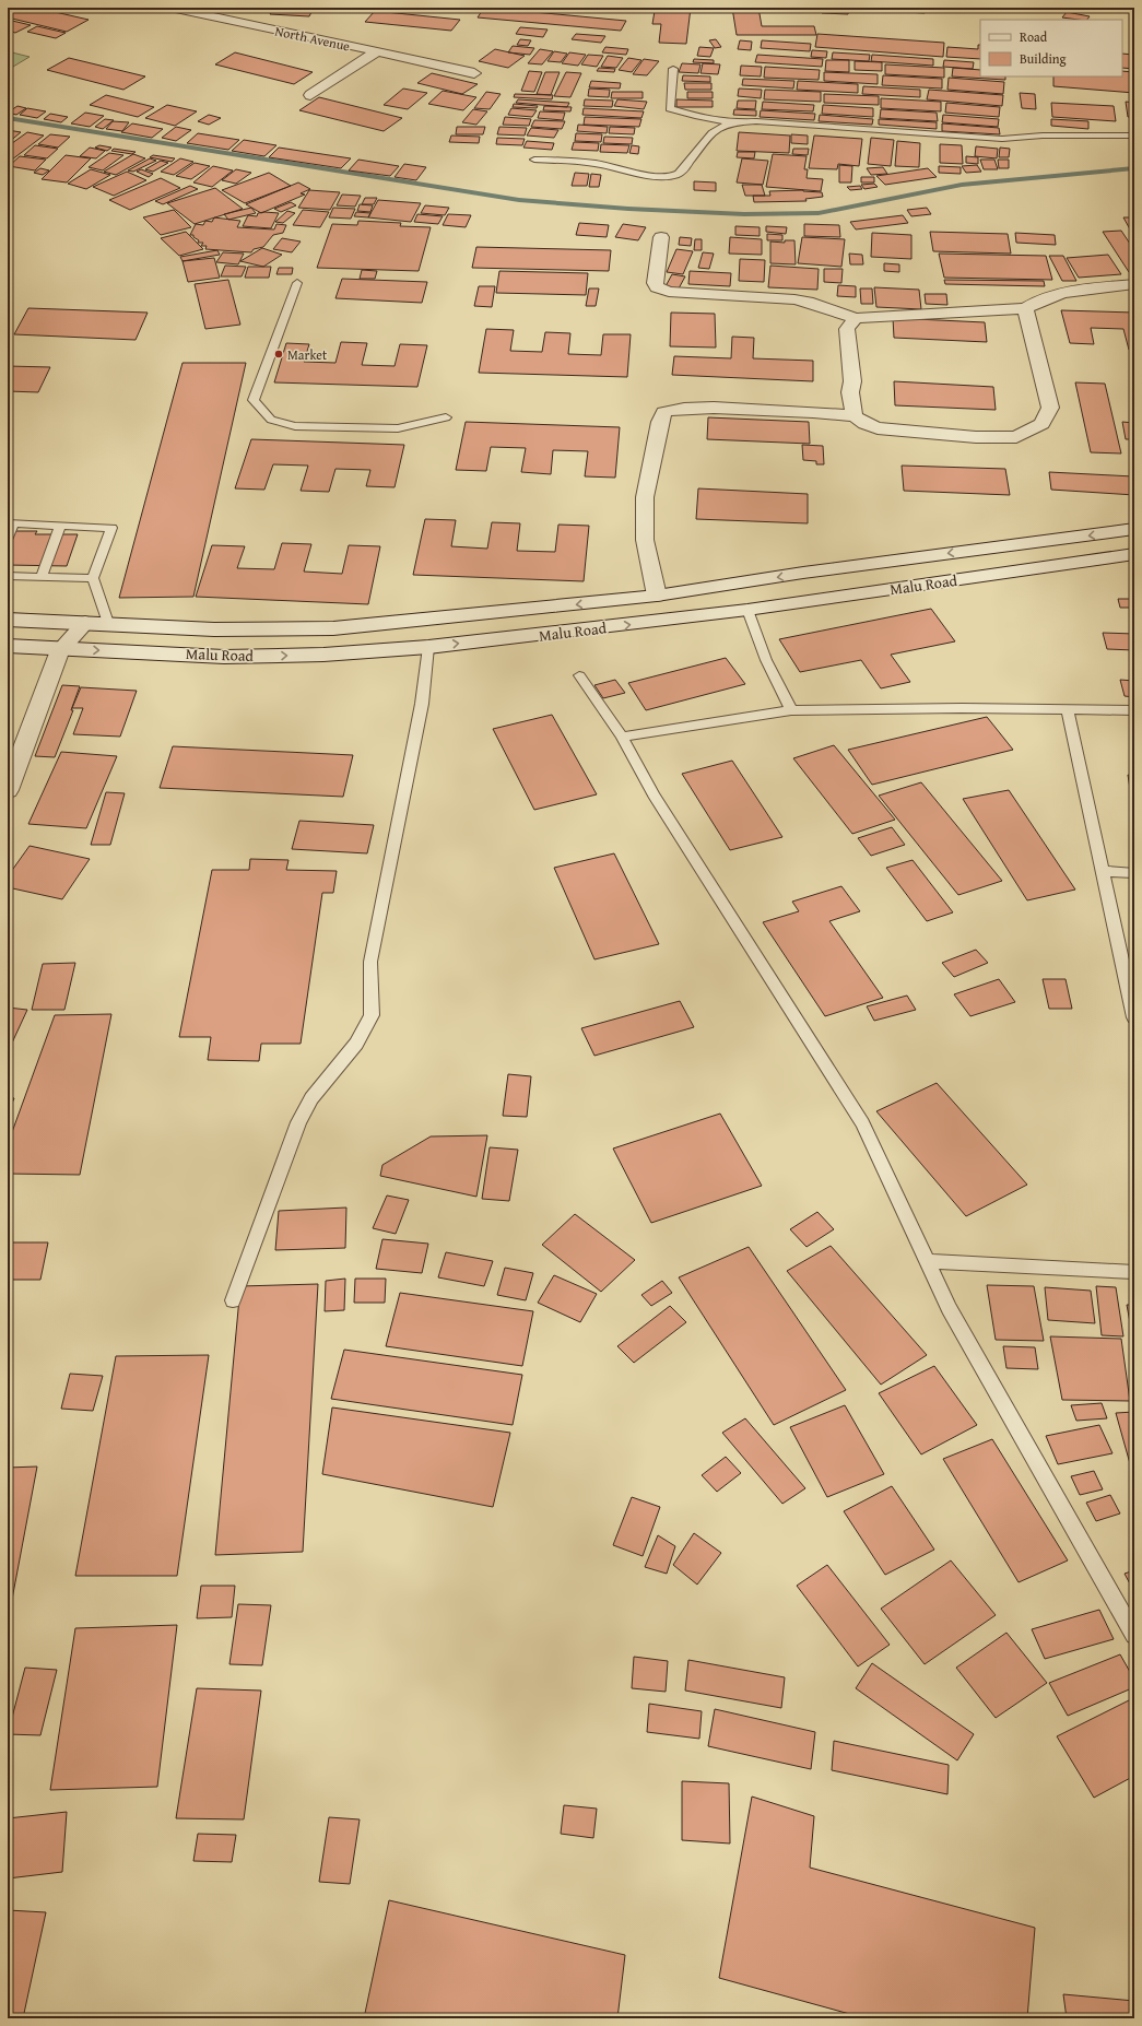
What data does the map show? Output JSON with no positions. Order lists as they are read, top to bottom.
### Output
{
  "streets": {
    "street": ["North Avenue", "Malu Road"]
  },
  "places": ["Market"],
  "legend": ["Road", "Building"]
}
